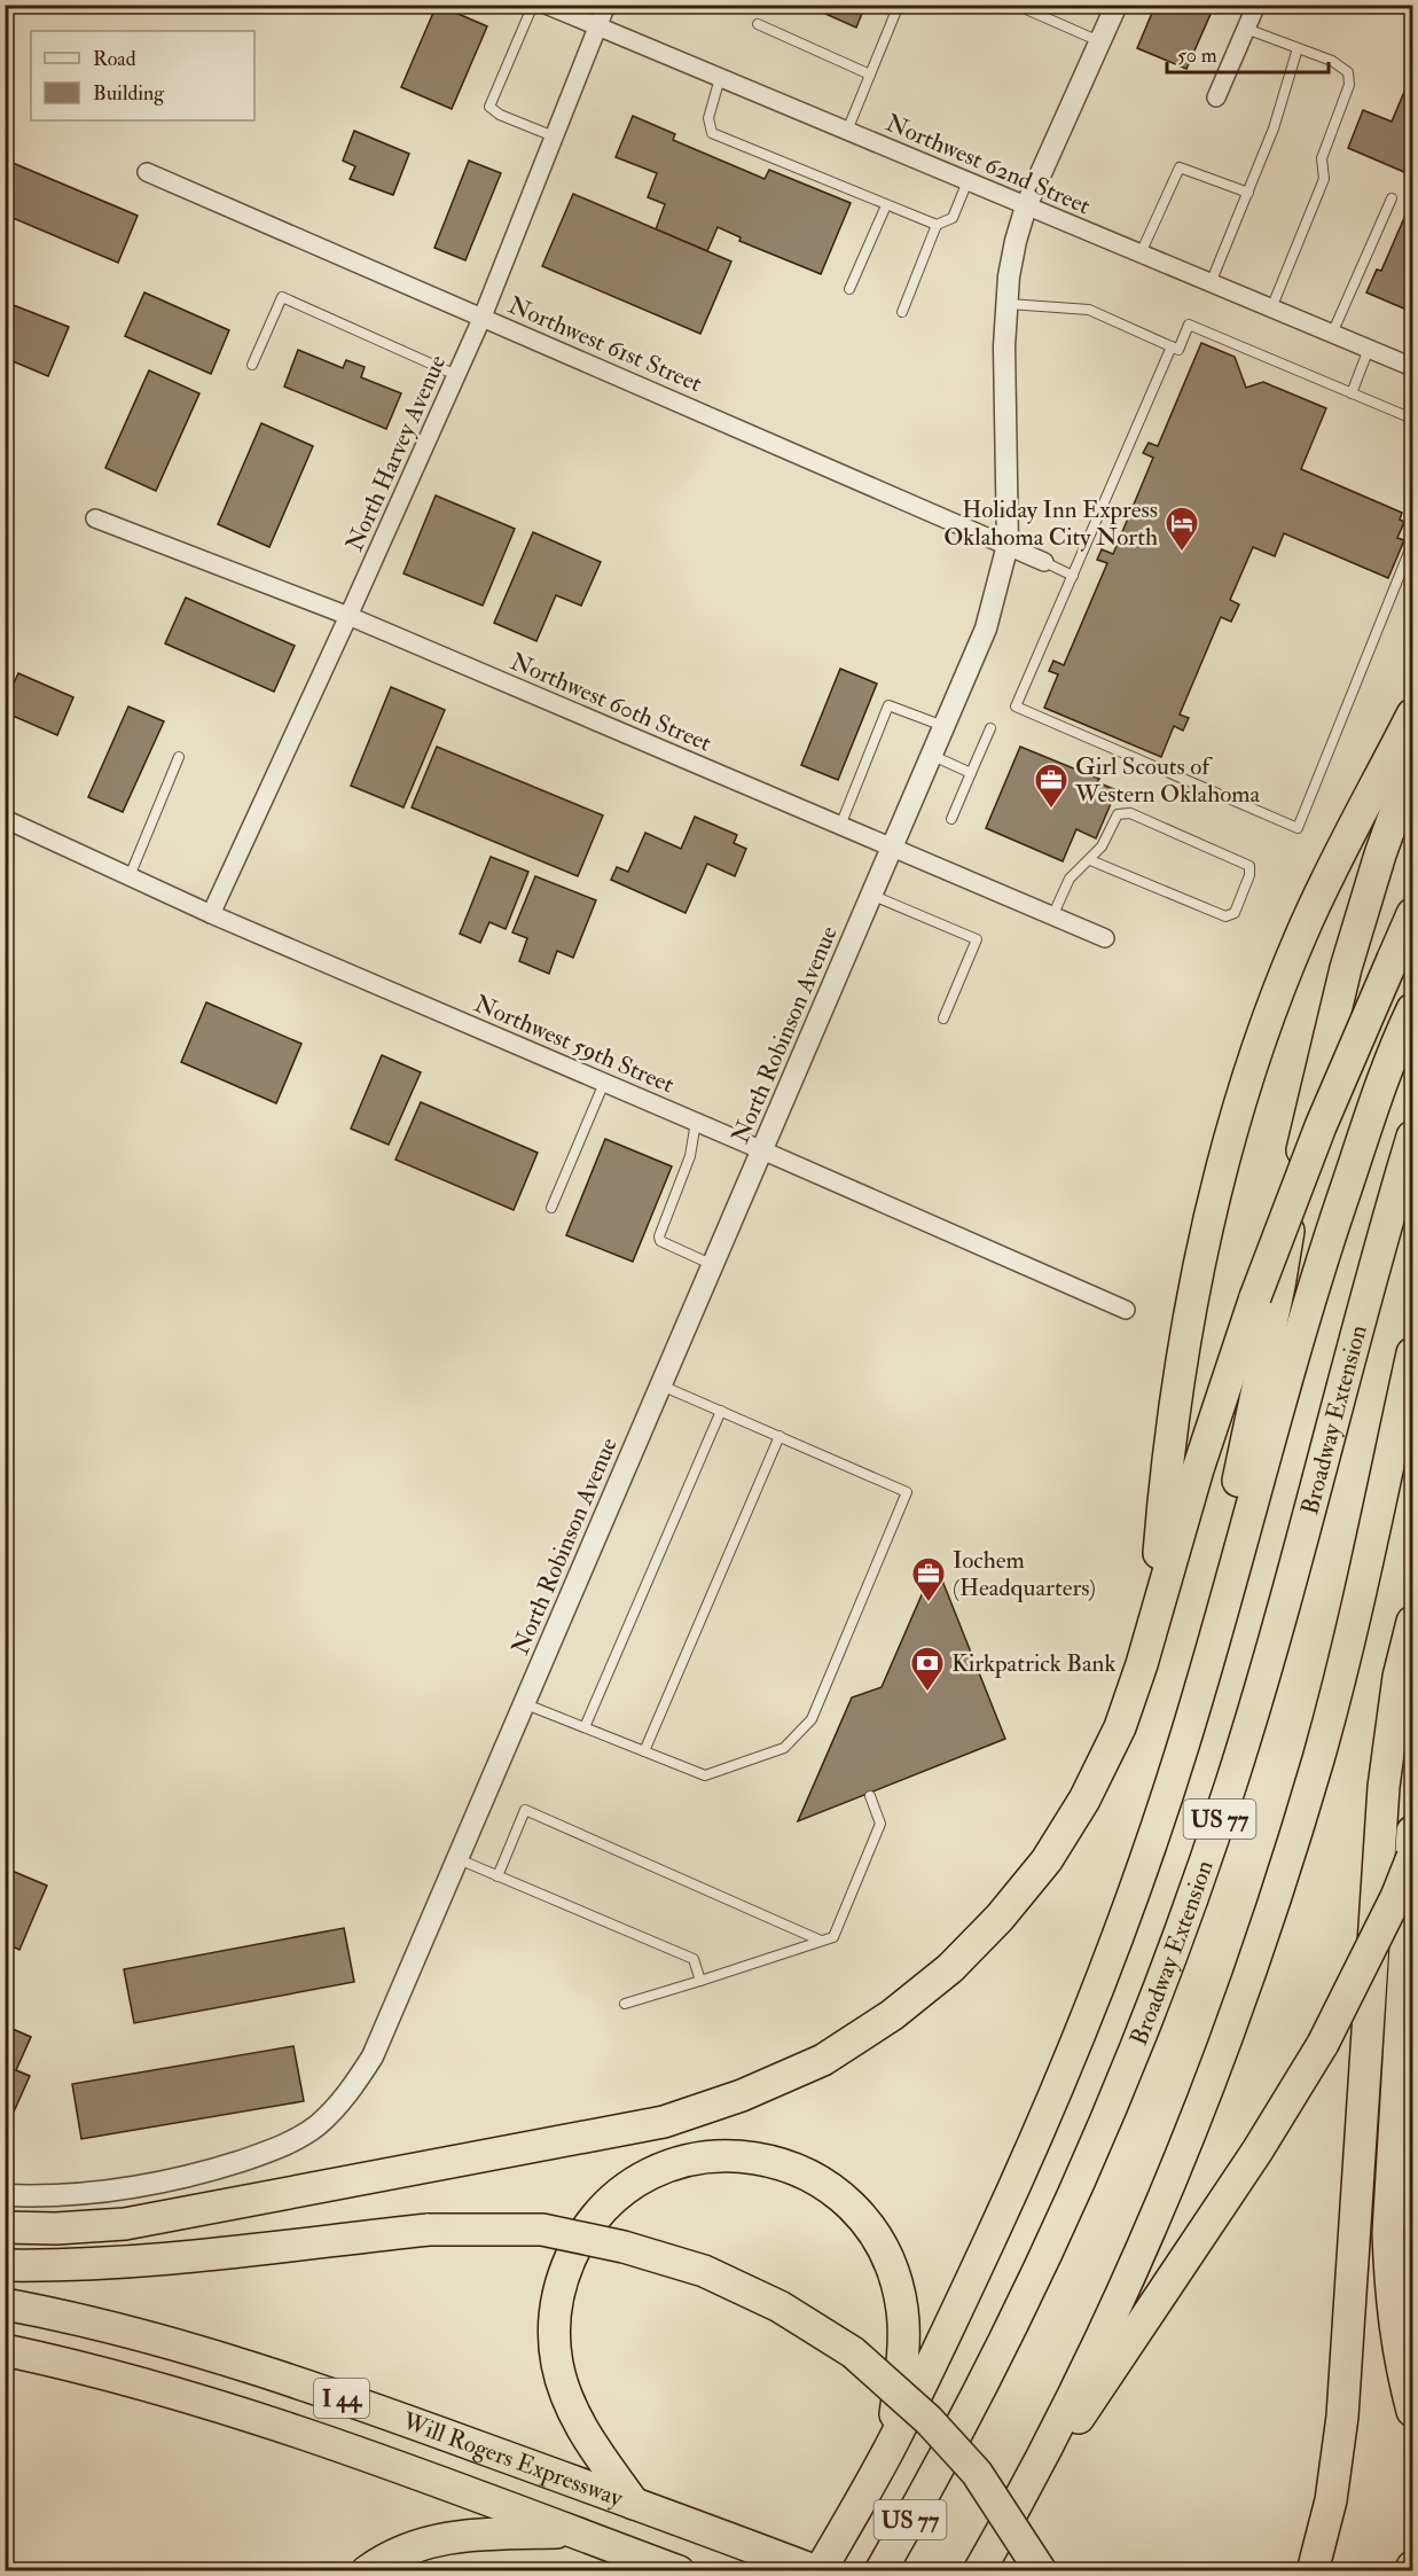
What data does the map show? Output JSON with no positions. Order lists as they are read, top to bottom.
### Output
{
  "streets": {
    "highway": [
      "Broadway Extension",
      "US 77",
      "I 44",
      "Will Rogers Expressway"
    ],
    "street": [
      "Northwest 62nd Street",
      "Northwest 61st Street",
      "North Harvey Avenue",
      "Northwest 60th Street",
      "North Robinson Avenue",
      "Northwest 59th Street"
    ]
  },
  "crossings": [
    ["Northwest 62nd Street", "North Harvey Avenue"],
    ["Northwest 62nd Street", "North Robinson Avenue"],
    ["Northwest 61st Street", "North Harvey Avenue"],
    ["Northwest 61st Street", "North Robinson Avenue"],
    ["North Harvey Avenue", "Northwest 60th Street"],
    ["North Harvey Avenue", "Northwest 59th Street"],
    ["Northwest 60th Street", "North Robinson Avenue"],
    ["North Robinson Avenue", "Northwest 59th Street"]
  ],
  "places": {
    "hotel": ["Holiday Inn Express Oklahoma City North"],
    "office": ["Girl Scouts of Western Oklahoma", "Iochem (Headquarters)"],
    "bank": ["Kirkpatrick Bank"]
  },
  "legend": ["Road", "Building"],
  "scale_bar": "50 m"
}
